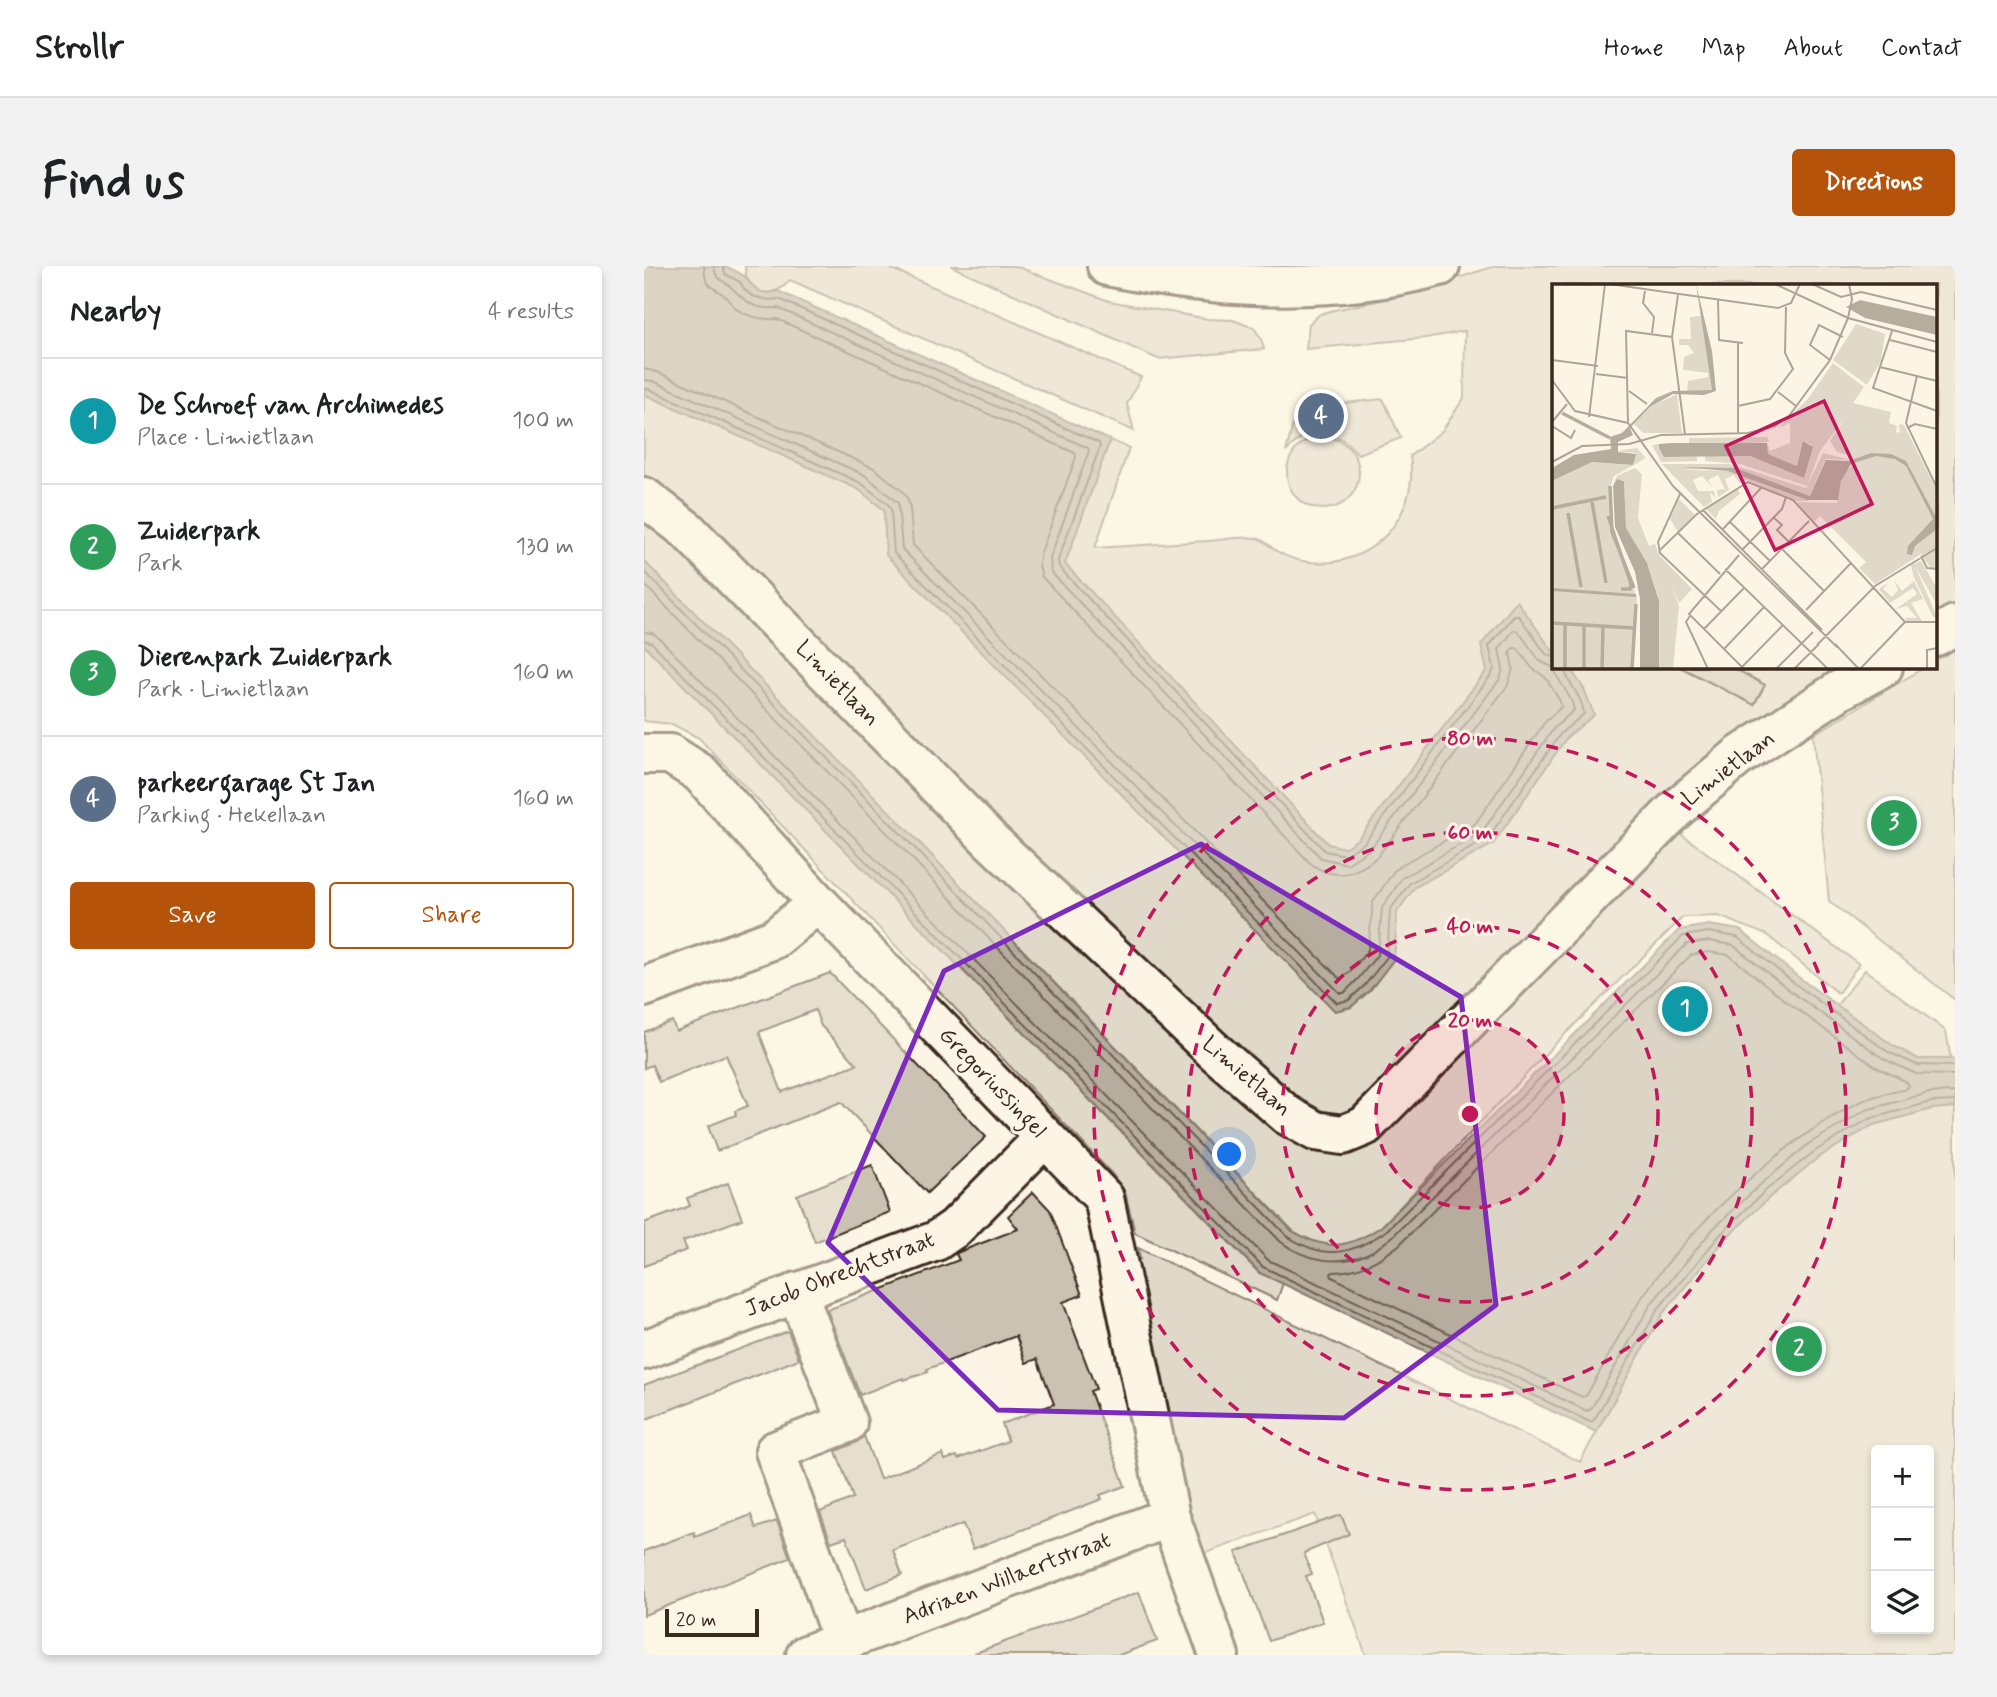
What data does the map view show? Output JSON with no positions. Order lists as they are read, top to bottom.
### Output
{
  "streets": {
    "street": [
      "Limietlaan",
      "Gregoriussingel",
      "Jacob Obrechtstraat",
      "Adriaen Willaertstraat"
    ]
  },
  "crossings": [
    ["Gregoriussingel", "Jacob Obrechtstraat"],
    ["Gregoriussingel", "Adriaen Willaertstraat"]
  ],
  "scale_bar": "20 m",
  "page": {
    "header": "Strollr",
    "nav": [
      "Home",
      "Map",
      "About",
      "Contact"
    ],
    "buttons": [
      "Directions",
      ["Save", "Share"]
    ],
    "title": "Find us",
    "heading": ["Nearby", "4 results"],
    "list": [
      {
        "mark": "1",
        "name": "De Schroef van Archimedes",
        "note": "Place · Limietlaan",
        "value": "100 m"
      },
      {
        "mark": "2",
        "name": "Zuiderpark",
        "note": "Park",
        "value": "130 m"
      },
      {
        "mark": "3",
        "name": "Dierenpark Zuiderpark",
        "note": "Park · Limietlaan",
        "value": "160 m"
      },
      {
        "mark": "4",
        "name": "parkeergarage St Jan",
        "note": "Parking · Hekellaan",
        "value": "160 m"
      }
    ],
    "pins": [
      "4",
      "3",
      "1",
      "2"
    ],
    "map_buttons": ["+", "−"],
    "scale": "20 m"
  },
  "rings": [
    "80 m",
    "60 m",
    "40 m",
    "20 m"
  ]
}
